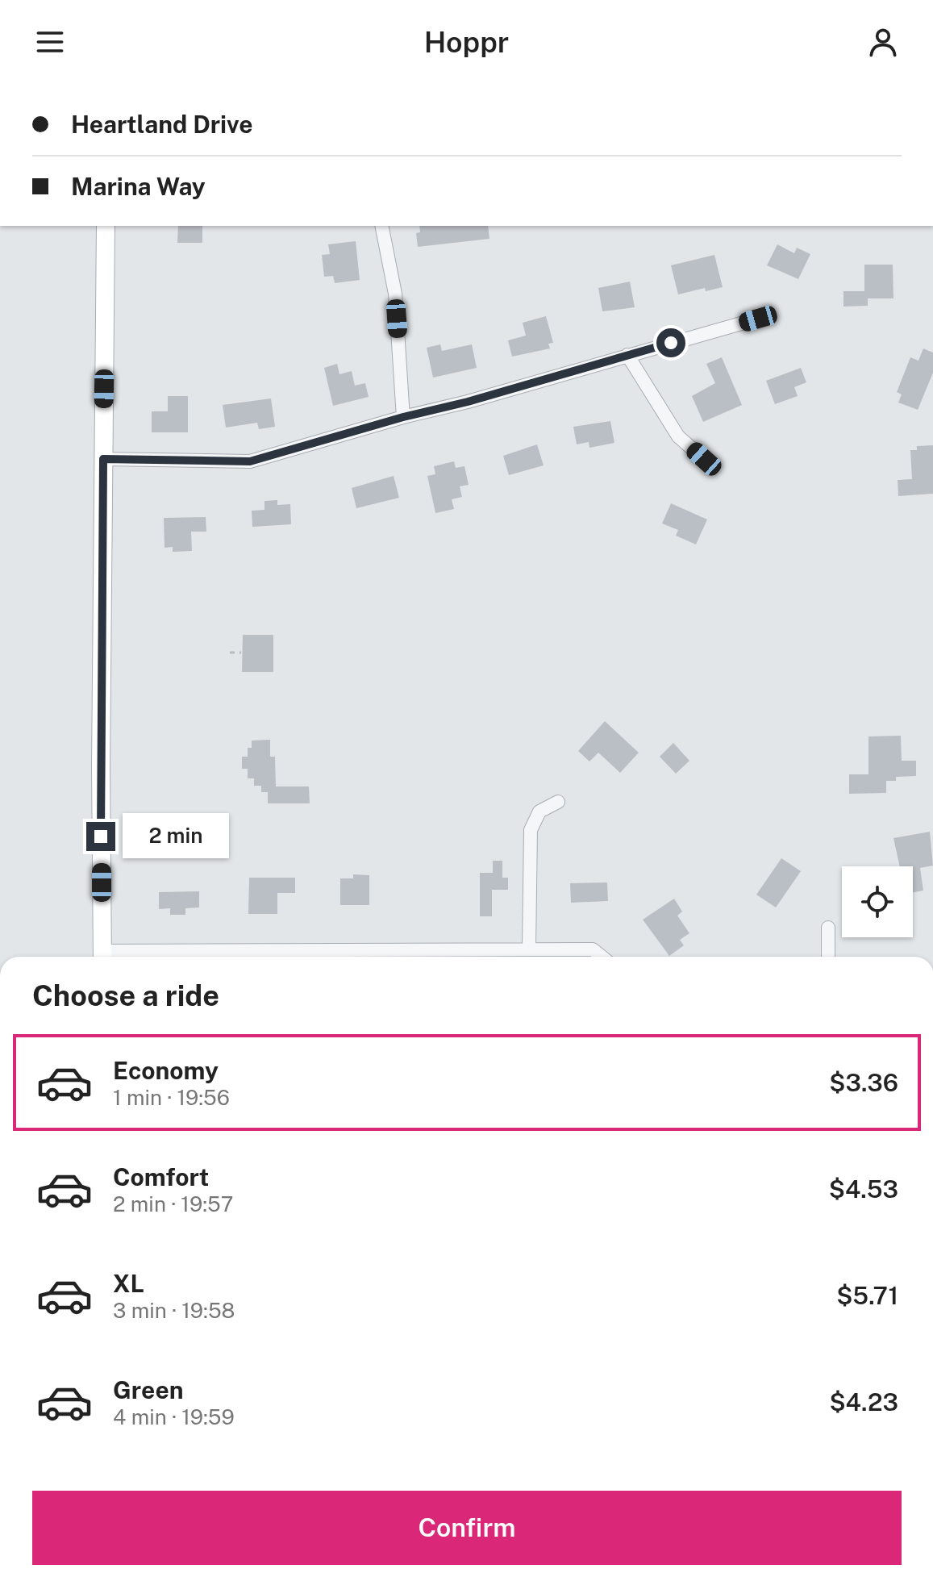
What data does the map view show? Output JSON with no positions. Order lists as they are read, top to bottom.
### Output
{
  "page": {
    "header": "Hoppr",
    "banner": ["Heartland Drive", "Marina Way"],
    "bubble": "2 min",
    "heading": "Choose a ride",
    "list": [
      {
        "name": "Economy",
        "note": "1 min · 19:56",
        "value": "$3.36"
      },
      {
        "name": "Comfort",
        "note": "2 min · 19:57",
        "value": "$4.53"
      },
      {
        "name": "XL",
        "note": "3 min · 19:58",
        "value": "$5.71"
      },
      {
        "name": "Green",
        "note": "4 min · 19:59",
        "value": "$4.23"
      }
    ],
    "buttons": "Confirm"
  }
}
